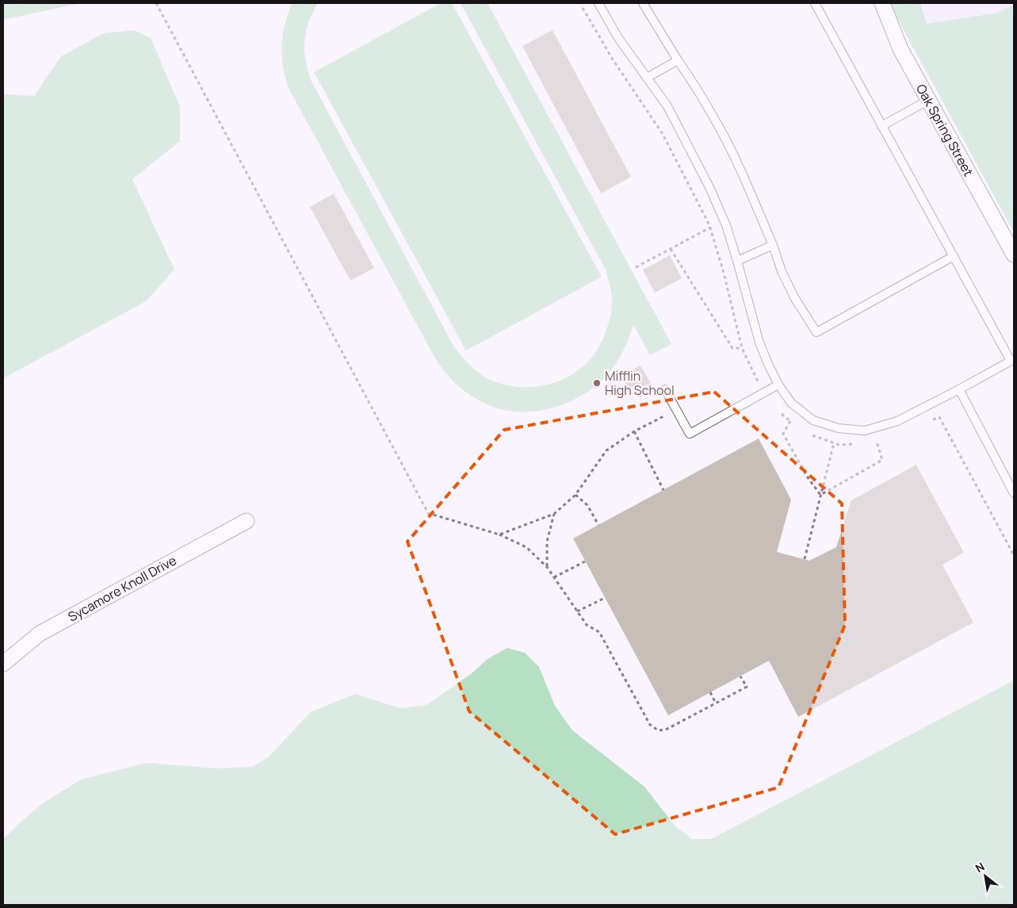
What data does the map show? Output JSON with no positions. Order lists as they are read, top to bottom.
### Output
{
  "streets": {
    "street": ["Oak Spring Street", "Sycamore Knoll Drive"]
  },
  "places": ["Mifflin High School"],
  "north": "top left"
}
